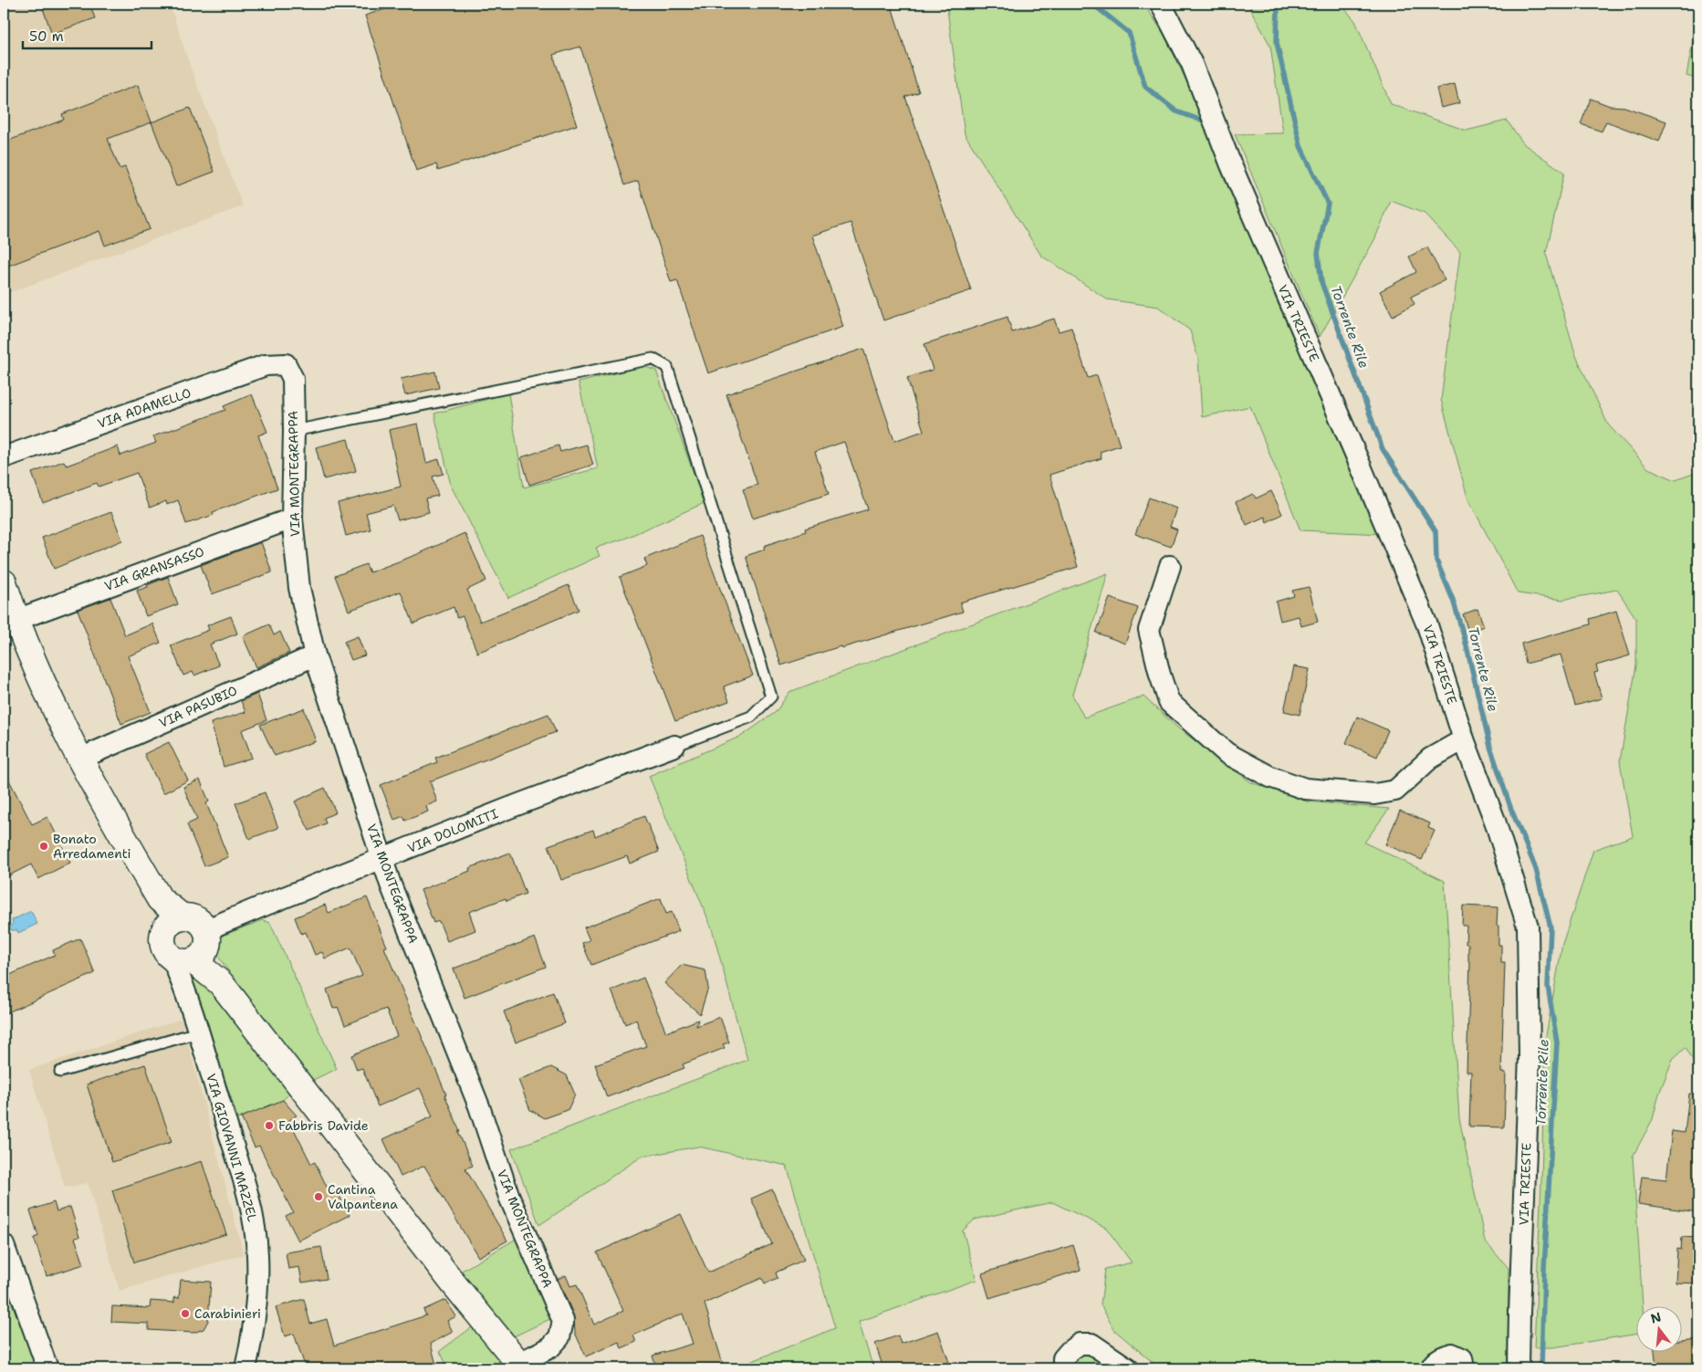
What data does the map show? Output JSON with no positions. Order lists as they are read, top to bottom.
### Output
{
  "streets": {
    "street": [
      "VIA TRIESTE",
      "VIA ADAMELLO",
      "VIA MONTEGRAPPA",
      "VIA GRANSASSO",
      "VIA PASUBIO",
      "VIA DOLOMITI",
      "VIA GIOVANNI MAZZEL"
    ]
  },
  "crossings": [
    ["VIA ADAMELLO", "VIA MONTEGRAPPA"],
    ["VIA MONTEGRAPPA", "VIA GRANSASSO"],
    ["VIA MONTEGRAPPA", "VIA PASUBIO"],
    ["VIA MONTEGRAPPA", "VIA DOLOMITI"],
    ["VIA DOLOMITI", "VIA GIOVANNI MAZZEL"]
  ],
  "water": ["Torrente Rile"],
  "places": [
    "Bonato Arredamenti",
    "Fabbris Davide",
    "Cantina Valpantena",
    "Carabinieri"
  ],
  "scale_bar": "50 m",
  "north": "top"
}
